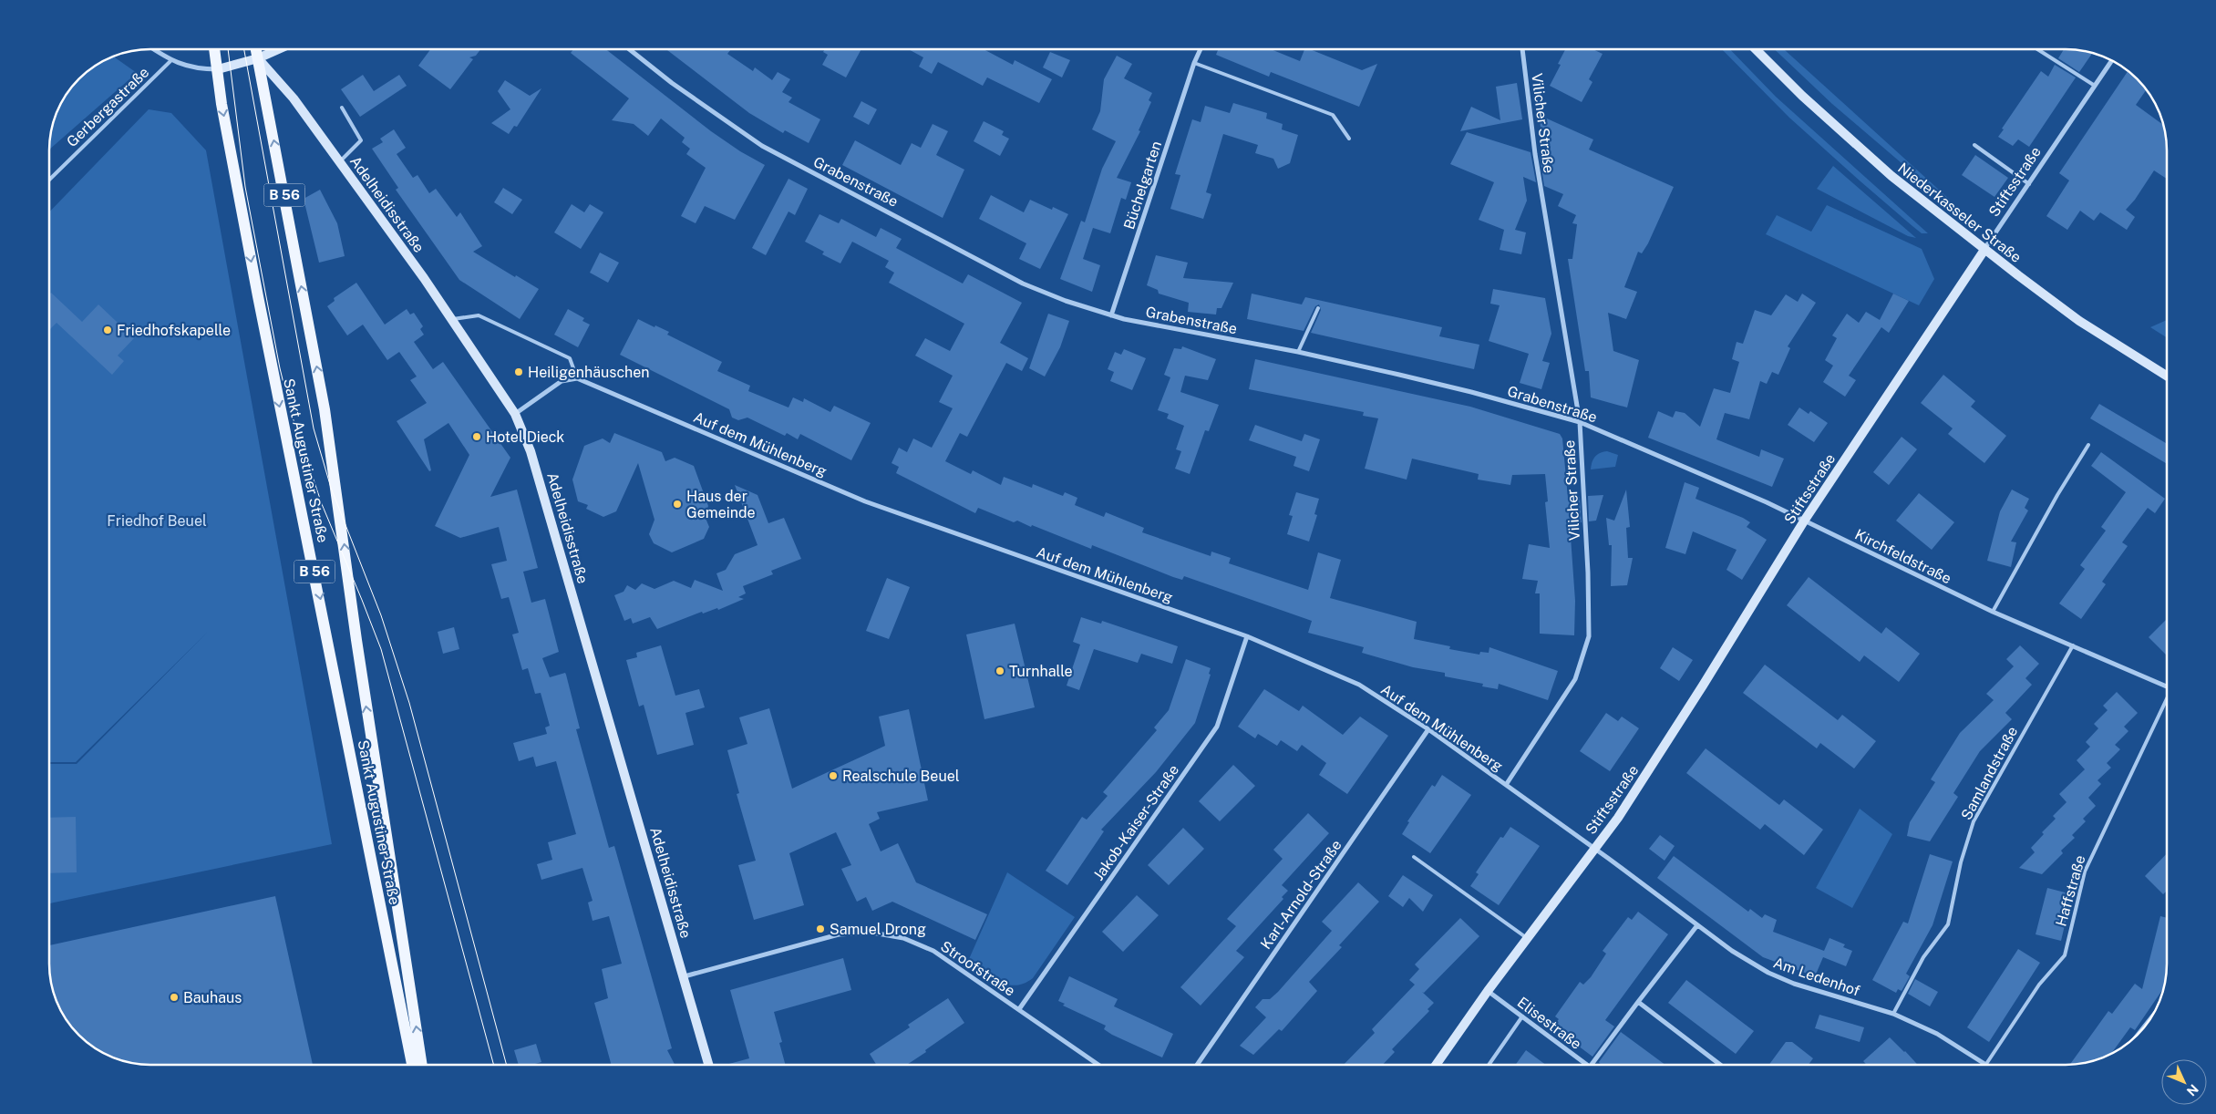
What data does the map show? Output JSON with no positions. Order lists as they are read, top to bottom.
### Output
{
  "streets": {
    "main road": ["B 56", "Sankt Augustiner Straße"],
    "street": [
      "Vilicher Straße",
      "Grabenstraße",
      "Stiftsstraße",
      "Büchelgarten",
      "Adelheidisstraße",
      "Niederkasseler Straße",
      "Auf dem Mühlenberg",
      "Kirchfeldstraße",
      "Jakob-Kaiser-Straße",
      "Karl-Arnold-Straße",
      "Stroofstraße",
      "Am Ledenhof",
      "Elisestraße"
    ],
    "lane": ["Gerbergastraße", "Samlandstraße", "Haffstraße"]
  },
  "crossings": [
    ["Vilicher Straße", "Grabenstraße"],
    ["Vilicher Straße", "Auf dem Mühlenberg"],
    ["Grabenstraße", "Stiftsstraße"],
    ["Grabenstraße", "Büchelgarten"],
    ["Grabenstraße", "Kirchfeldstraße"],
    ["Stiftsstraße", "Niederkasseler Straße"],
    ["Stiftsstraße", "Auf dem Mühlenberg"],
    ["Stiftsstraße", "Kirchfeldstraße"],
    ["Stiftsstraße", "Am Ledenhof"],
    ["Stiftsstraße", "Elisestraße"],
    ["Adelheidisstraße", "Sankt Augustiner Straße"],
    ["Adelheidisstraße", "Stroofstraße"],
    ["Auf dem Mühlenberg", "Jakob-Kaiser-Straße"],
    ["Auf dem Mühlenberg", "Karl-Arnold-Straße"],
    ["Auf dem Mühlenberg", "Am Ledenhof"],
    ["Kirchfeldstraße", "Samlandstraße"],
    ["Samlandstraße", "Am Ledenhof"],
    ["Jakob-Kaiser-Straße", "Stroofstraße"],
    ["Haffstraße", "Am Ledenhof"]
  ],
  "parks": ["Friedhof Beuel"],
  "places": [
    "Friedhofskapelle",
    "Heiligenhäuschen",
    "Hotel Dieck",
    "Haus der Gemeinde",
    "Turnhalle",
    "Realschule Beuel",
    "Samuel Drong",
    "Bauhaus"
  ],
  "north": "bottom right"
}
